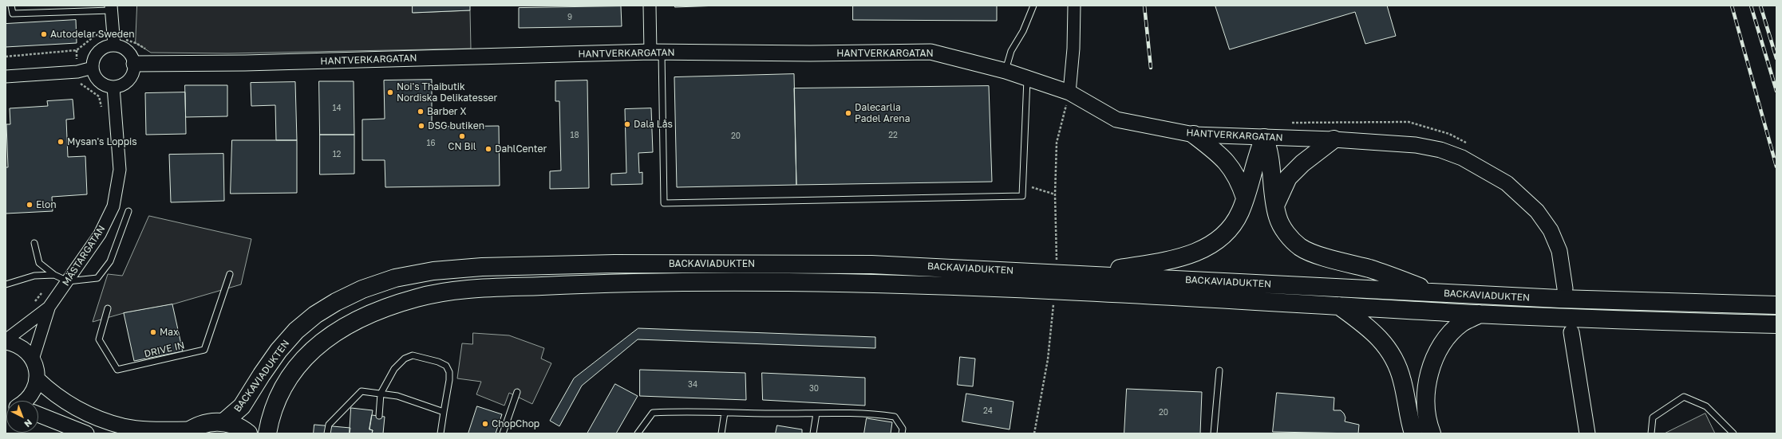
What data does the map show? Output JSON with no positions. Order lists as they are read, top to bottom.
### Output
{
  "streets": {
    "highway": ["BACKAVIADUKTEN"],
    "street": ["HANTVERKARGATAN", "MÄSTARGATAN"],
    "lane": ["DRIVE IN"]
  },
  "crossings": [
    ["HANTVERKARGATAN", "MÄSTARGATAN"]
  ],
  "places": [
    "Autodelar Sweden",
    "Noi's Thaibutik Nordiska Delikatesser",
    "Barber X",
    "Dalecarlia Padel Arena",
    "Dala Lås",
    "DSG butiken",
    "CN Bil",
    "Mysan's Loppis",
    "DahlCenter",
    "Elon",
    "Max",
    "ChopChop"
  ],
  "house_numbers": [
    "9",
    "14",
    "18",
    "22",
    "20",
    "16",
    "12",
    "34",
    "30",
    "24",
    "20"
  ],
  "north": "bottom right"
}
